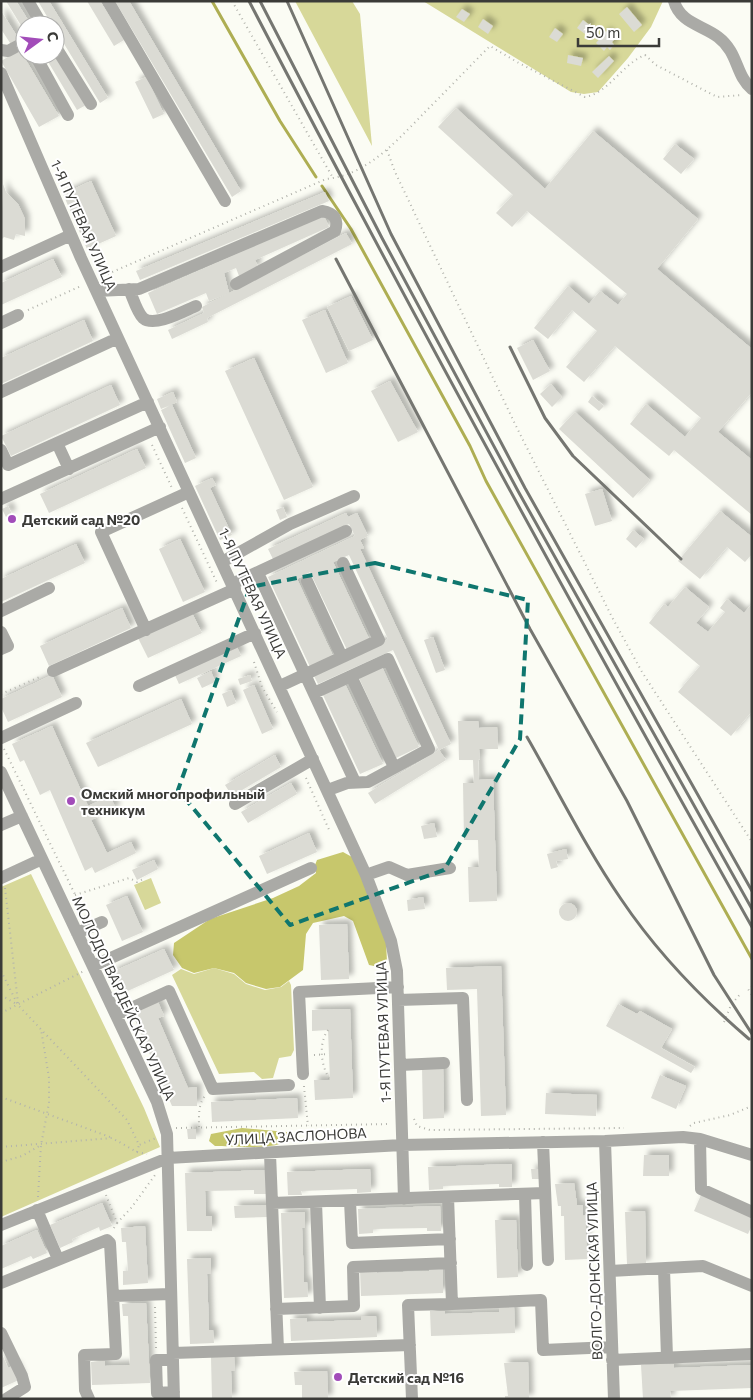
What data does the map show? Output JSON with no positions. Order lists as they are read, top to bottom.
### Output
{
  "streets": {
    "street": [
      "1-Я ПУТЕВАЯ УЛИЦА",
      "МОЛОДОГВАРДЕЙСКАЯ УЛИЦА",
      "УЛИЦА ЗАСЛОНОВА",
      "ВОЛГО-ДОНСКАЯ УЛИЦА"
    ]
  },
  "crossings": [
    ["1-Я ПУТЕВАЯ УЛИЦА", "УЛИЦА ЗАСЛОНОВА"],
    ["МОЛОДОГВАРДЕЙСКАЯ УЛИЦА", "УЛИЦА ЗАСЛОНОВА"],
    ["УЛИЦА ЗАСЛОНОВА", "ВОЛГО-ДОНСКАЯ УЛИЦА"]
  ],
  "places": ["Детский сад №20", "Омский многопрофильный техникум", "Детский сад №16"],
  "scale_bar": "50 m",
  "north": "right"
}
